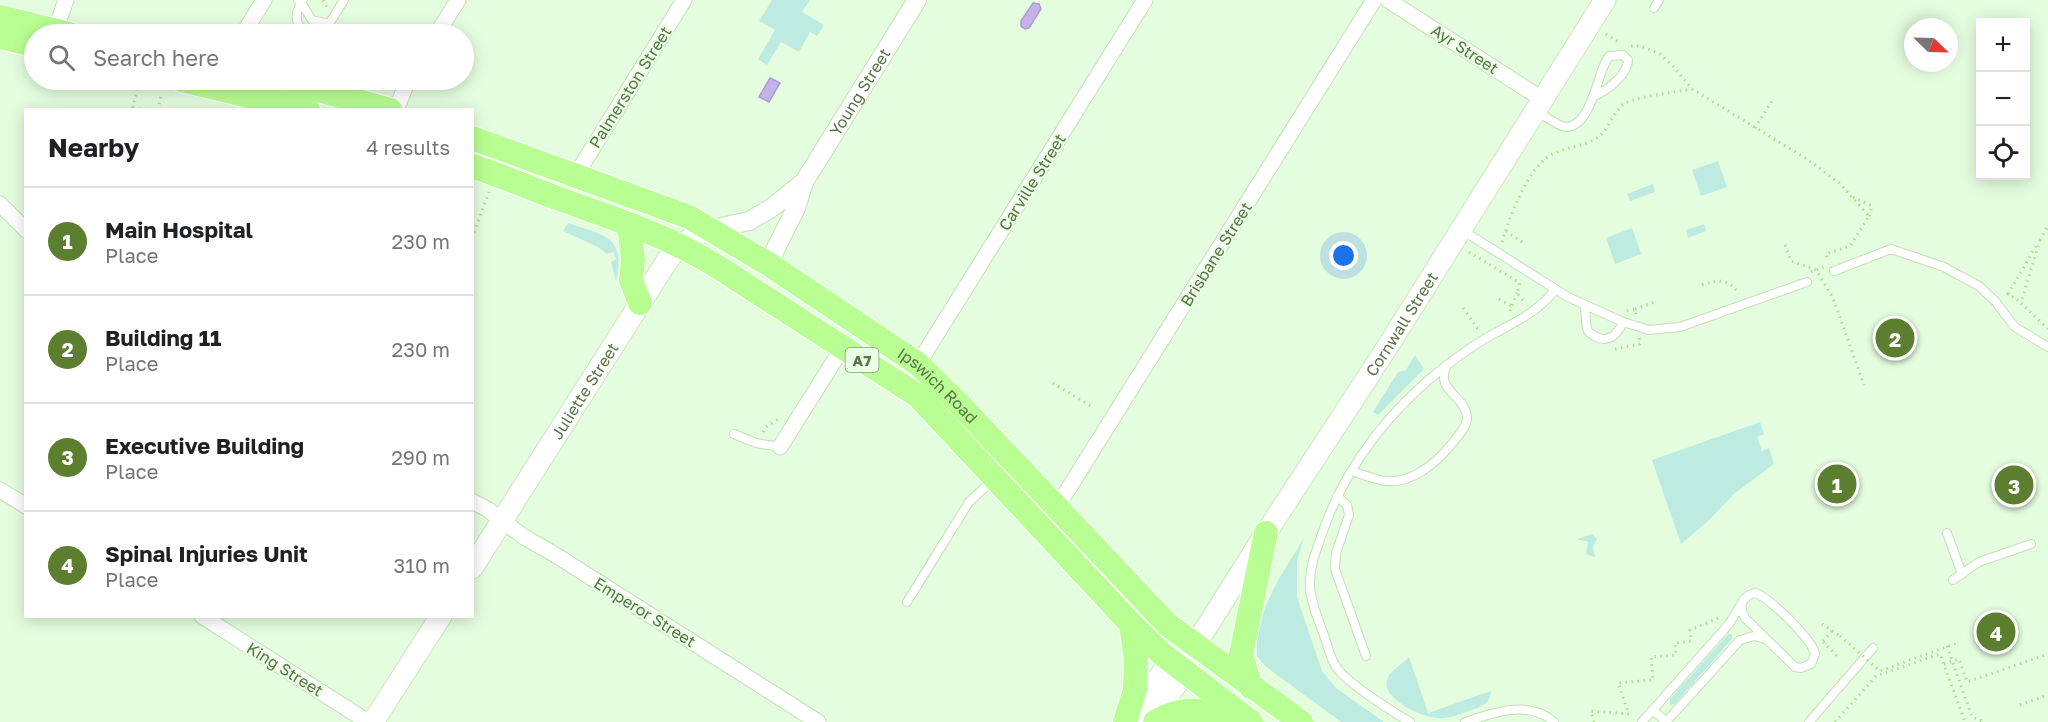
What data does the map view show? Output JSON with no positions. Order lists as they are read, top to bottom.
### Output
{
  "streets": {
    "highway": ["A7", "Ipswich Road"],
    "main road": ["Cornwall Street", "Juliette Street"],
    "street": [
      "Ayr Street",
      "Palmerston Street",
      "Young Street",
      "Carville Street",
      "Brisbane Street",
      "Emperor Street",
      "King Street"
    ]
  },
  "crossings": [
    ["Ayr Street", "Cornwall Street"],
    ["Palmerston Street", "Ipswich Road"],
    ["Young Street", "Ipswich Road"],
    ["Young Street", "Juliette Street"],
    ["Carville Street", "Ipswich Road"],
    ["Brisbane Street", "Ipswich Road"],
    ["Cornwall Street", "Ipswich Road"],
    ["Ipswich Road", "Juliette Street"],
    ["Juliette Street", "Emperor Street"]
  ],
  "north": "bottom right",
  "page": {
    "map_buttons": ["+", "−"],
    "search": "Search here",
    "heading": ["Nearby", "4 results"],
    "list": [
      {
        "mark": "1",
        "name": "Main Hospital",
        "note": "Place",
        "value": "230 m"
      },
      {
        "mark": "2",
        "name": "Building 11",
        "note": "Place",
        "value": "230 m"
      },
      {
        "mark": "3",
        "name": "Executive Building",
        "note": "Place",
        "value": "290 m"
      },
      {
        "mark": "4",
        "name": "Spinal Injuries Unit",
        "note": "Place",
        "value": "310 m"
      }
    ],
    "pins": [
      "2",
      "1",
      "3",
      "4"
    ]
  }
}
